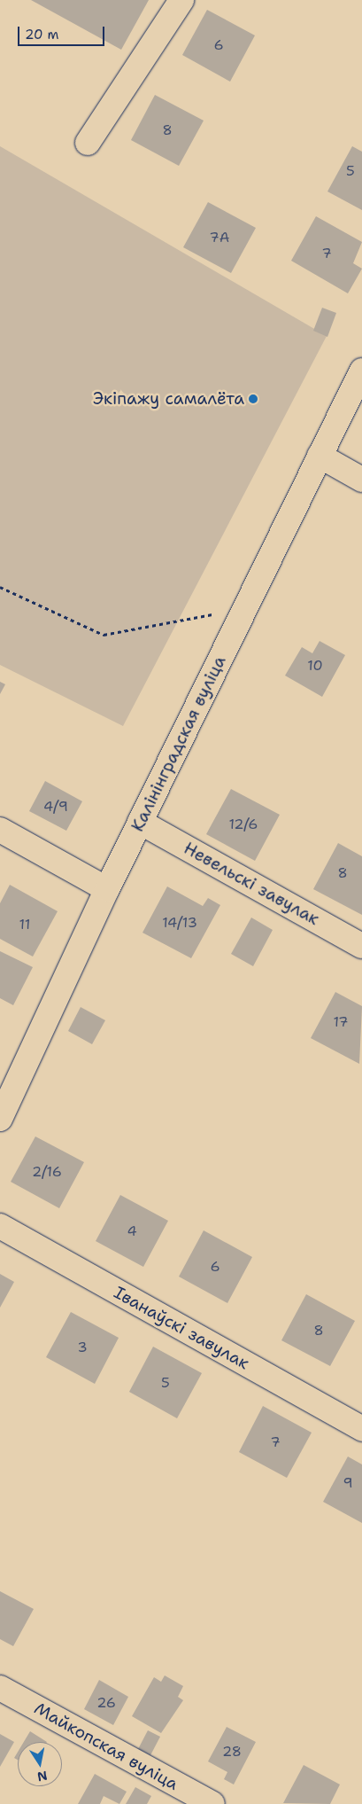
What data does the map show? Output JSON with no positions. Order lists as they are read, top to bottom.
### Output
{
  "streets": {
    "street": [
      "Калінінградская вуліца",
      "Невельскі завулак",
      "Іванаўскі завулак",
      "Майкопская вуліца"
    ]
  },
  "crossings": [
    ["Калінінградская вуліца", "Невельскі завулак"]
  ],
  "places": ["Экіпажу самалёта"],
  "house_numbers": [
    "6",
    "8",
    "5",
    "7А",
    "7",
    "10",
    "4/9",
    "12/6",
    "8",
    "14/13",
    "11",
    "17",
    "2/16",
    "4",
    "6",
    "8",
    "3",
    "5",
    "7",
    "9",
    "26",
    "28"
  ],
  "scale_bar": "20 m",
  "north": "bottom"
}
